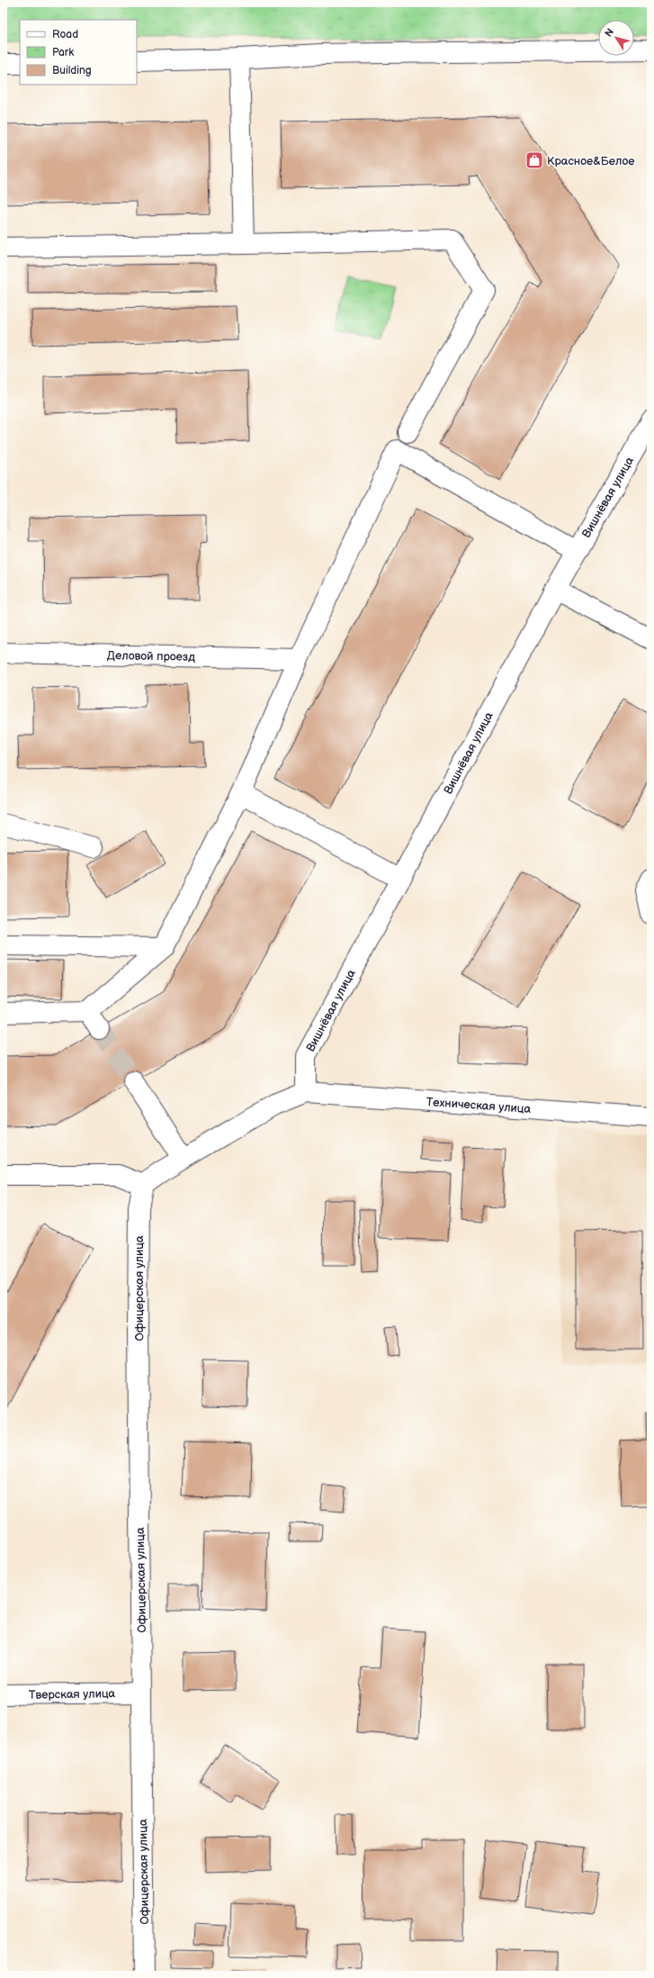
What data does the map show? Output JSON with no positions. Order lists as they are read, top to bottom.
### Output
{
  "streets": {
    "street": [
      "Вишнёвая улица",
      "Деловой проезд",
      "Техническая улица",
      "Офицерская улица",
      "Тверская улица"
    ]
  },
  "crossings": [
    ["Вишнёвая улица", "Техническая улица"],
    ["Офицерская улица", "Тверская улица"]
  ],
  "places": {
    "shop": ["Красное&Белое"]
  },
  "legend": ["Road", "Park", "Building"],
  "north": "top left"
}
